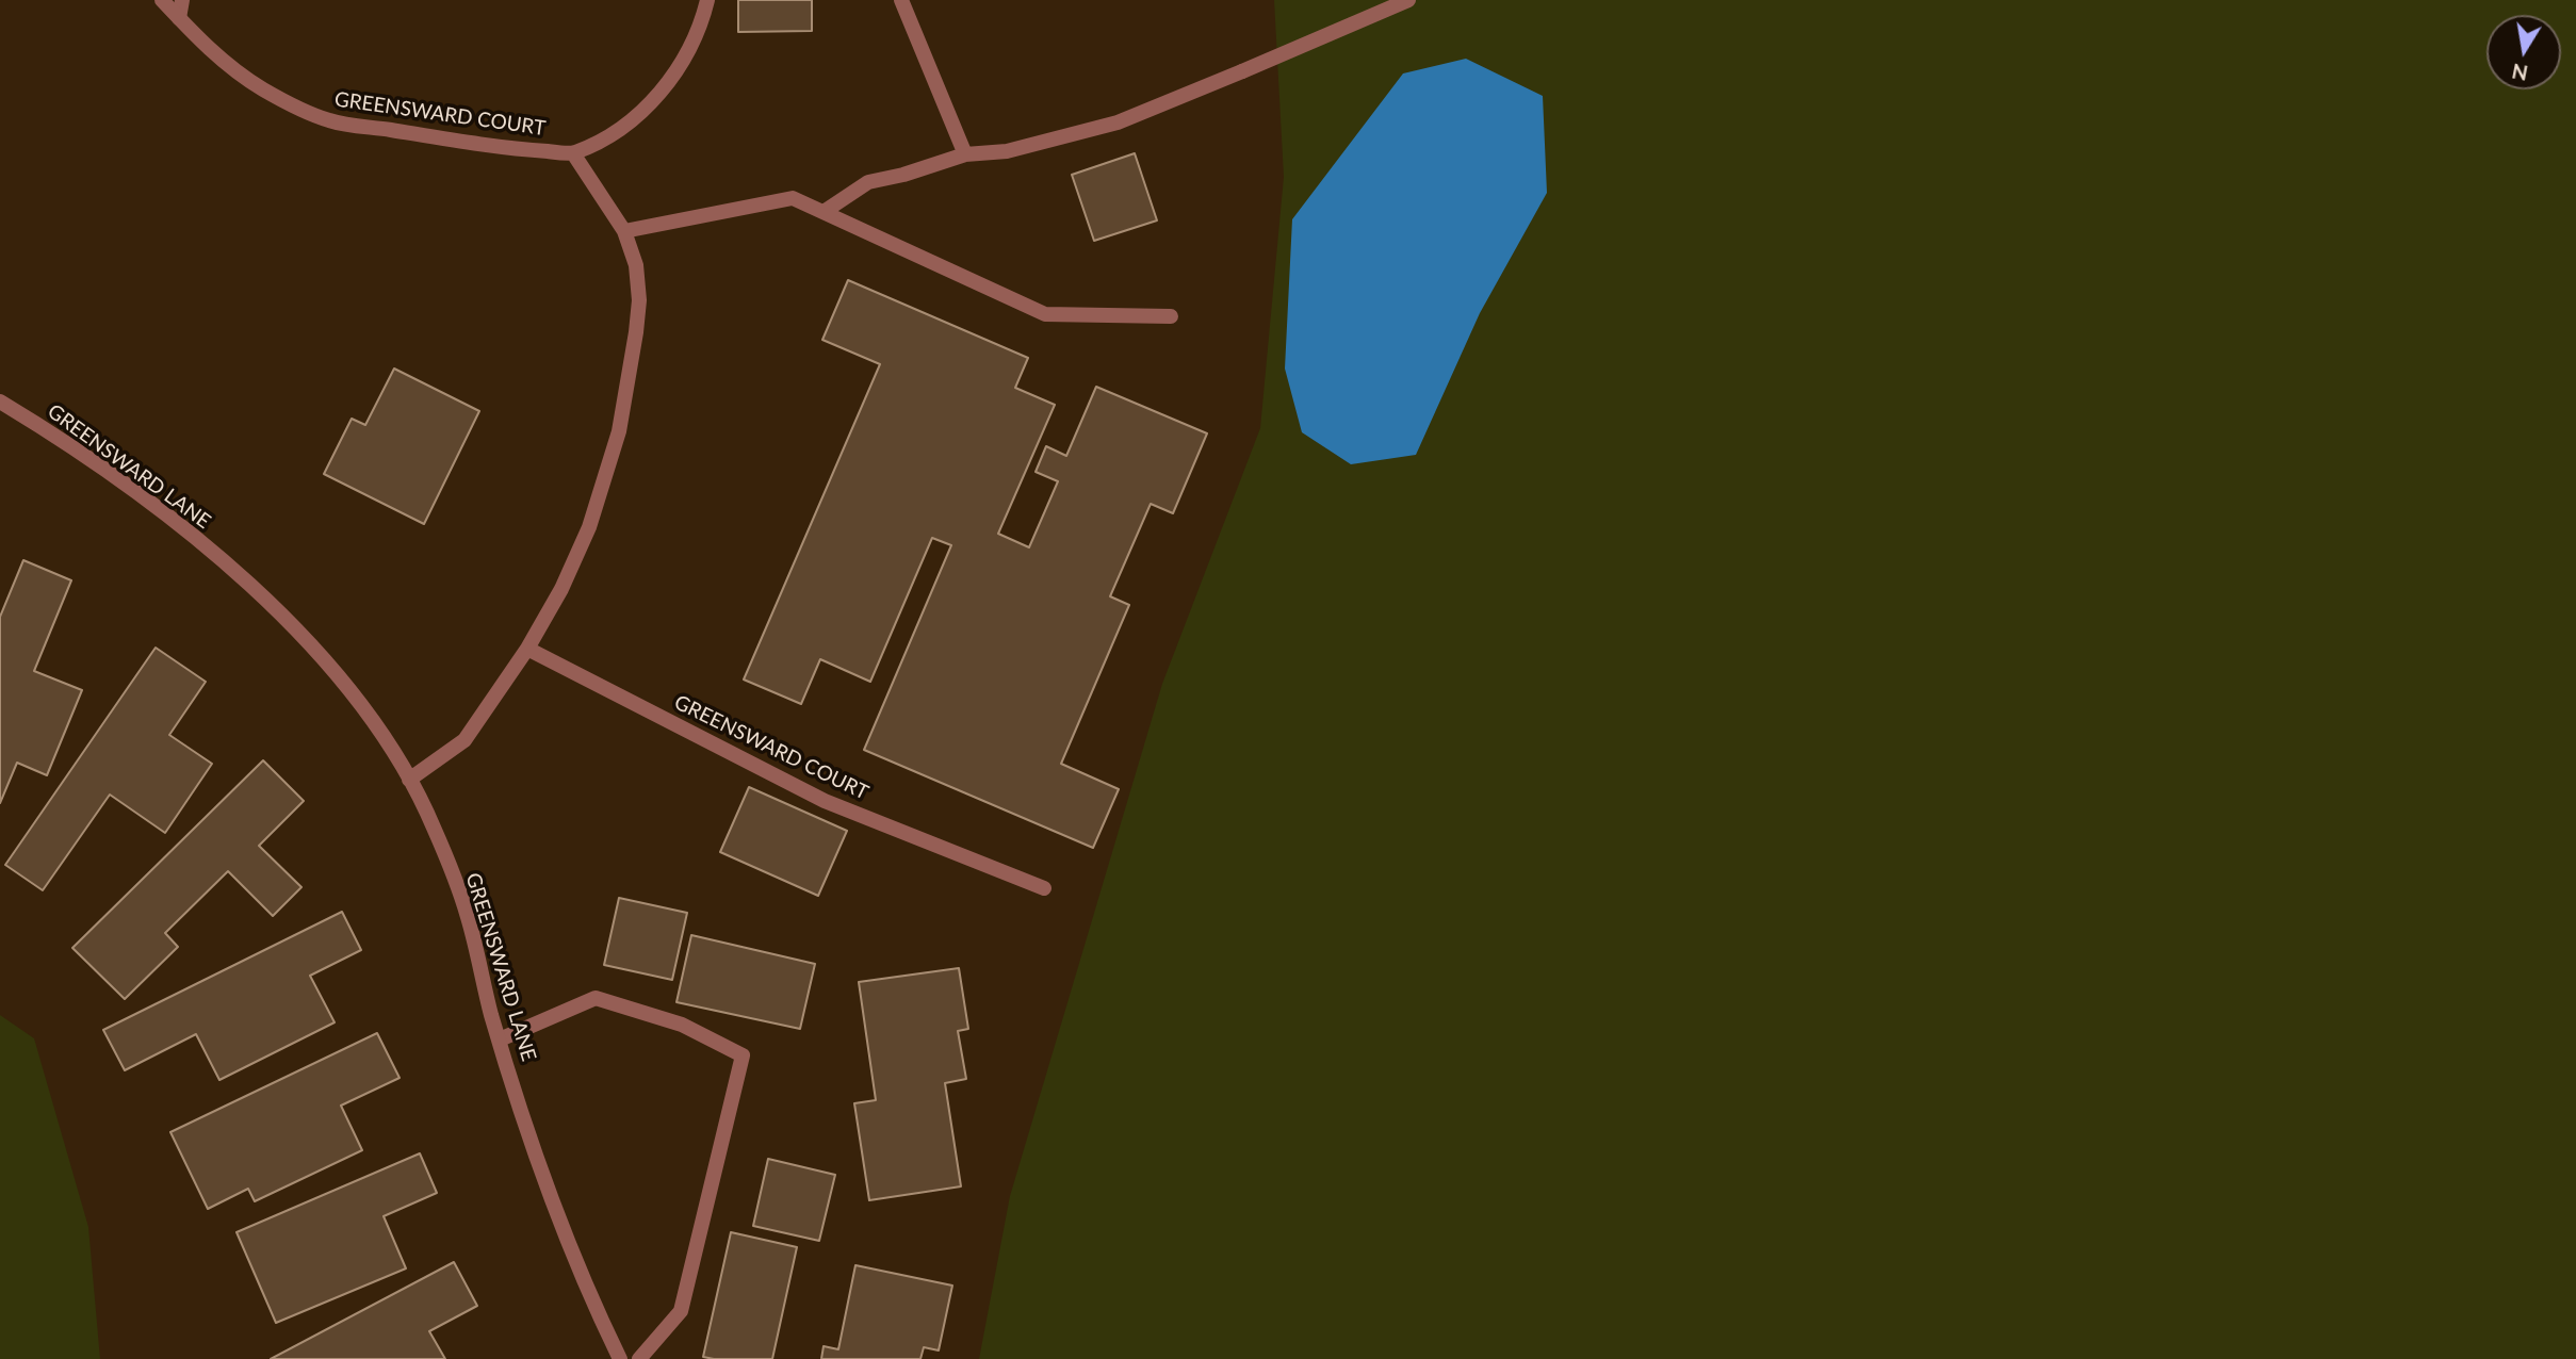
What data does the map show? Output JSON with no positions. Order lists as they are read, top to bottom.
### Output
{
  "streets": {
    "street": ["GREENSWARD COURT", "GREENSWARD LANE"]
  },
  "north": "bottom"
}
